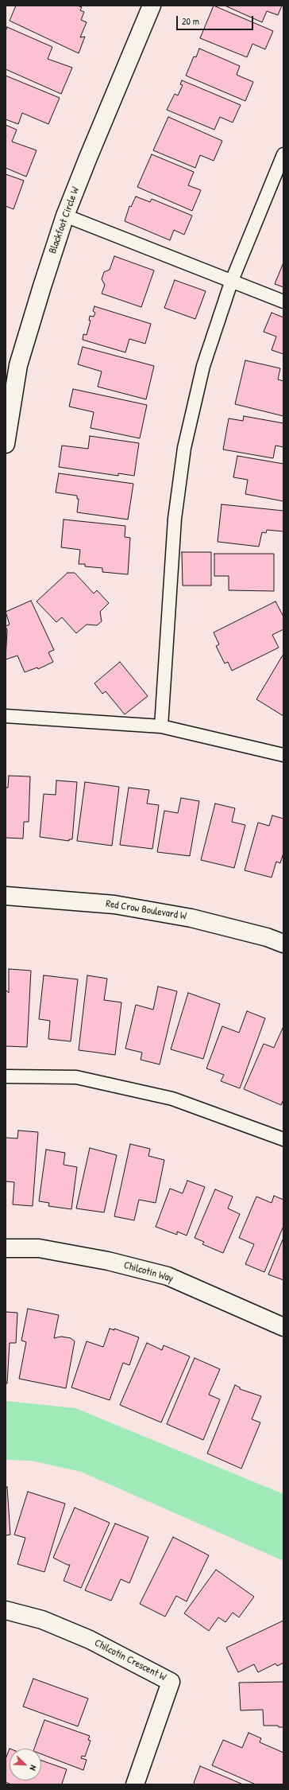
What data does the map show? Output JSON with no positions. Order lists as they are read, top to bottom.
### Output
{
  "streets": {
    "street": [
      "Blackfoot Circle W",
      "Red Crow Boulevard W",
      "Chilcotin Way",
      "Chilcotin Crescent W"
    ]
  },
  "scale_bar": "20 m",
  "north": "bottom right"
}
